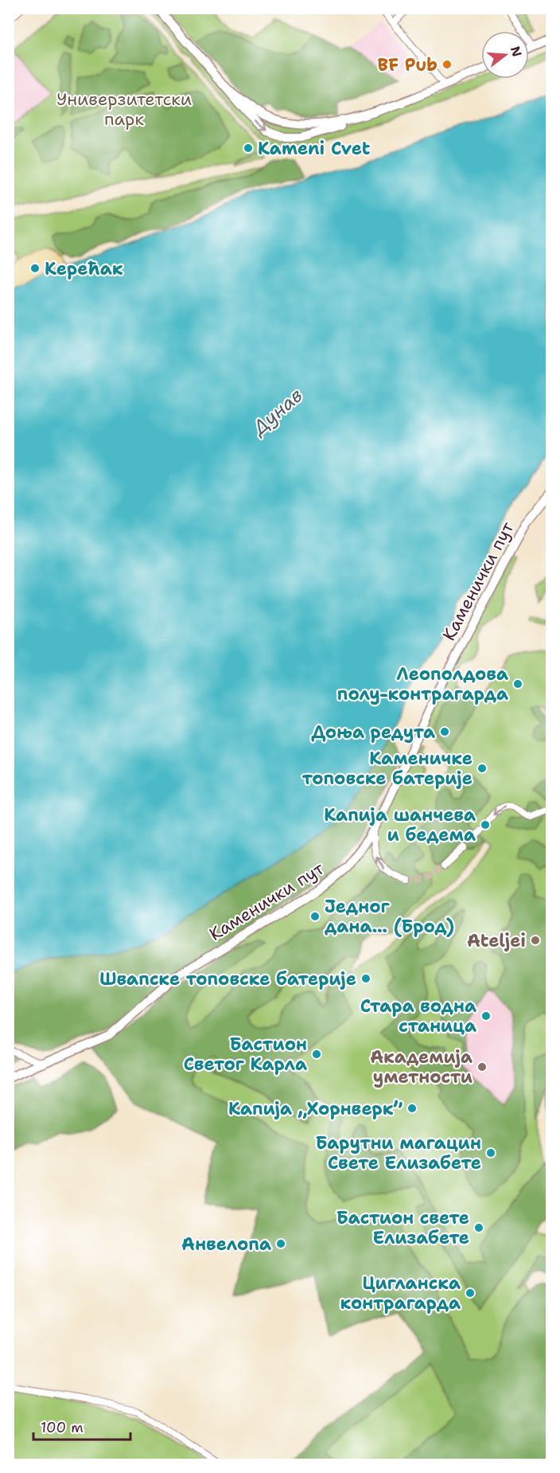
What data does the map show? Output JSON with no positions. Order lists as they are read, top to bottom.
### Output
{
  "streets": {
    "main road": ["Каменички пут"]
  },
  "water": ["Дунав"],
  "parks": ["Универзитетски парк"],
  "places": [
    "BF Pub",
    "Kameni Cvet",
    "Керећак",
    "Леополдова полу-контрагарда",
    "Доња редута",
    "Каменичке топовске батерије",
    "Капија шанчева и бедема",
    "Једног дана... (Брод)",
    "Ateljei",
    "Швапске топовске батерије",
    "Стара водна станица",
    "Бастион Светог Карла",
    "Академија уметности",
    "Капија „Хорнверк”",
    "Барутни магацин Свете Елизабете",
    "Бастион свете Елизабете",
    "Анвелопа",
    "Цигланска контрагарда"
  ],
  "scale_bar": "100 m",
  "north": "right"
}
